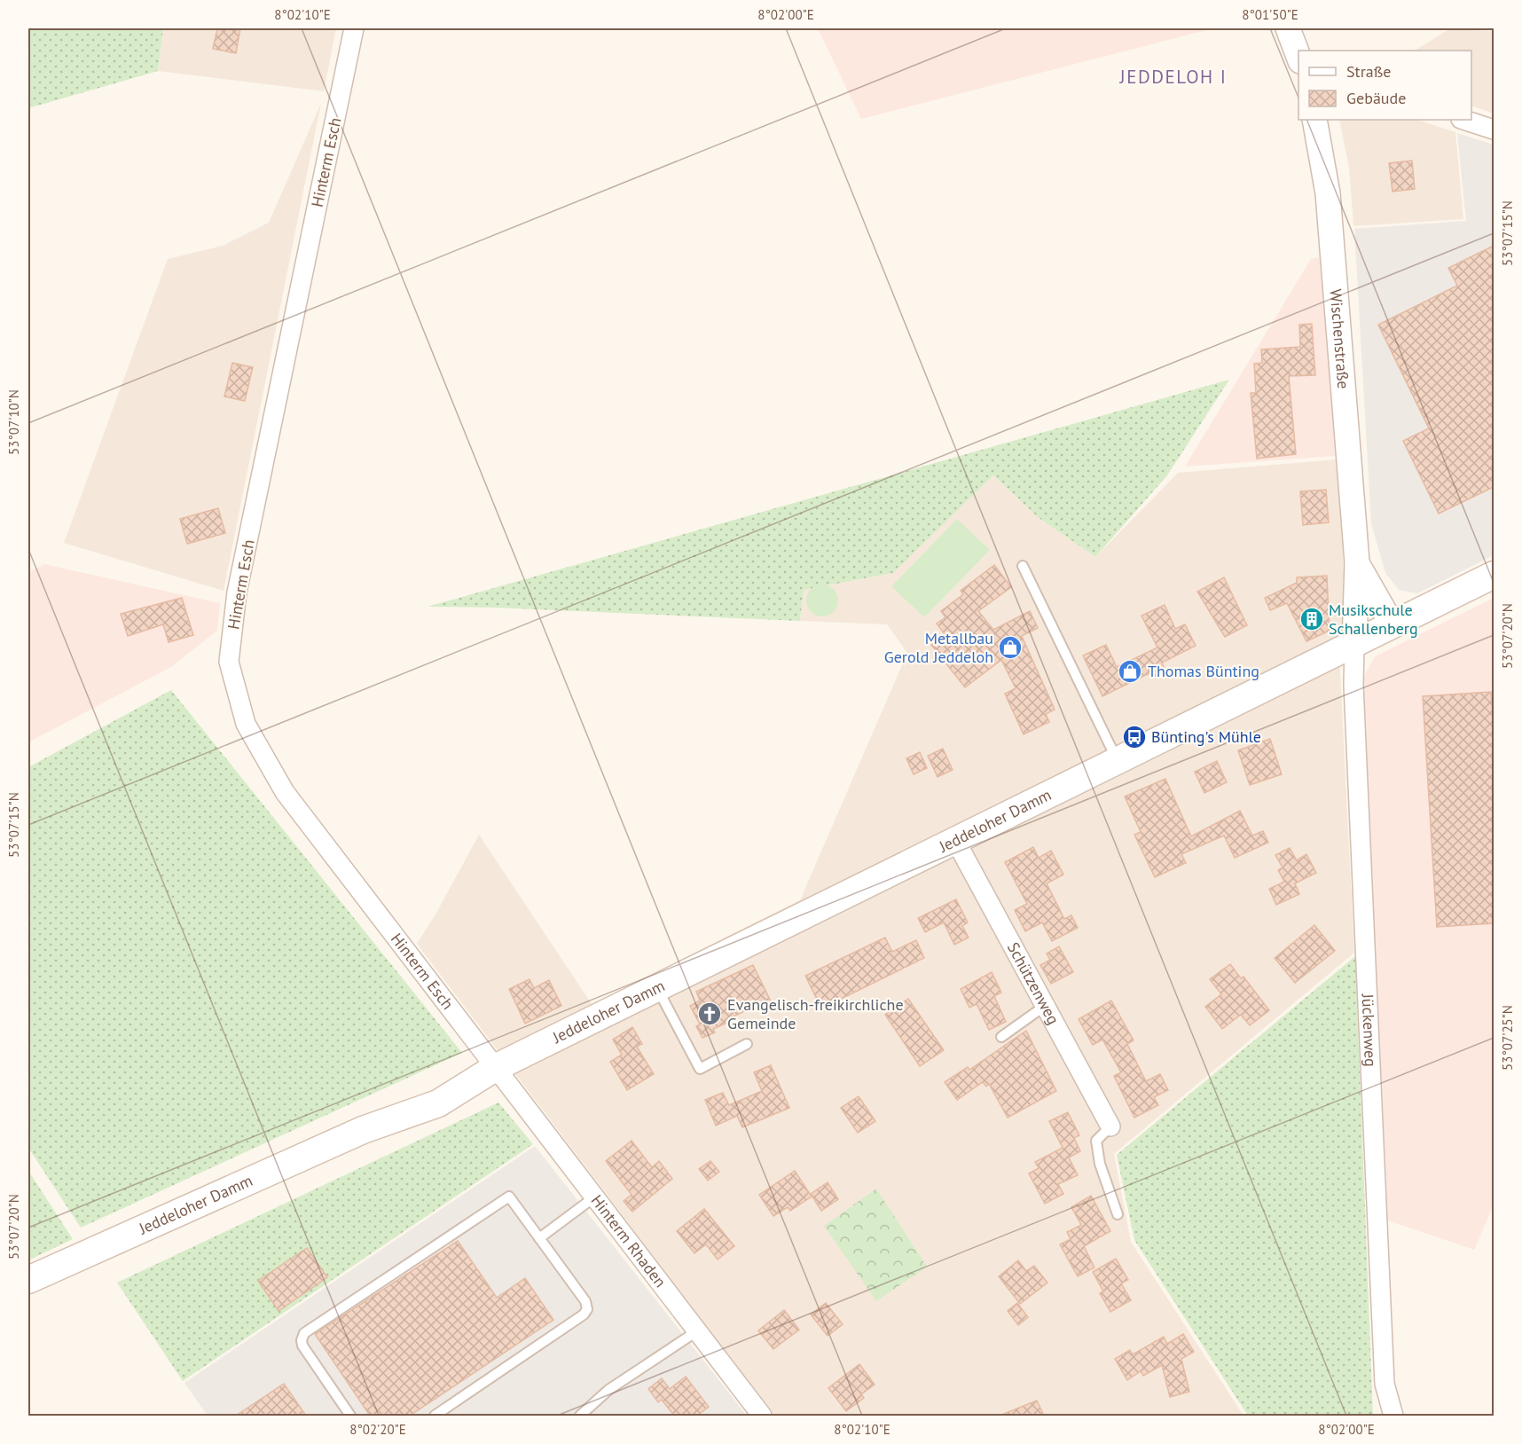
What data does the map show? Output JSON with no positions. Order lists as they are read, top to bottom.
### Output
{
  "streets": {
    "main road": ["Jeddeloher Damm"],
    "street": [
      "Hinterm Esch",
      "Wischenstraße",
      "Schützenweg",
      "Jückenweg",
      "Hinterm Rhaden"
    ]
  },
  "crossings": [
    ["Hinterm Esch", "Jeddeloher Damm"],
    ["Hinterm Esch", "Hinterm Rhaden"],
    ["Wischenstraße", "Jeddeloher Damm"],
    ["Wischenstraße", "Jückenweg"],
    ["Jeddeloher Damm", "Schützenweg"],
    ["Jeddeloher Damm", "Jückenweg"],
    ["Jeddeloher Damm", "Hinterm Rhaden"]
  ],
  "districts": ["JEDDELOH I"],
  "places": {
    "building": ["Musikschule Schallenberg"],
    "shop": ["Metallbau Gerold Jeddeloh", "Thomas Bünting"],
    "bus stop": ["Bünting's Mühle"],
    "church": ["Evangelisch-freikirchliche Gemeinde"]
  },
  "legend": ["Straße", "Gebäude"],
  "coordinates": [
    "8°02'10\"E",
    "8°02'00\"E",
    "8°01'50\"E",
    "53°07'15\"N",
    "53°07'10\"N",
    "53°07'20\"N",
    "53°07'25\"N",
    "8°02'20\"E"
  ]
}
